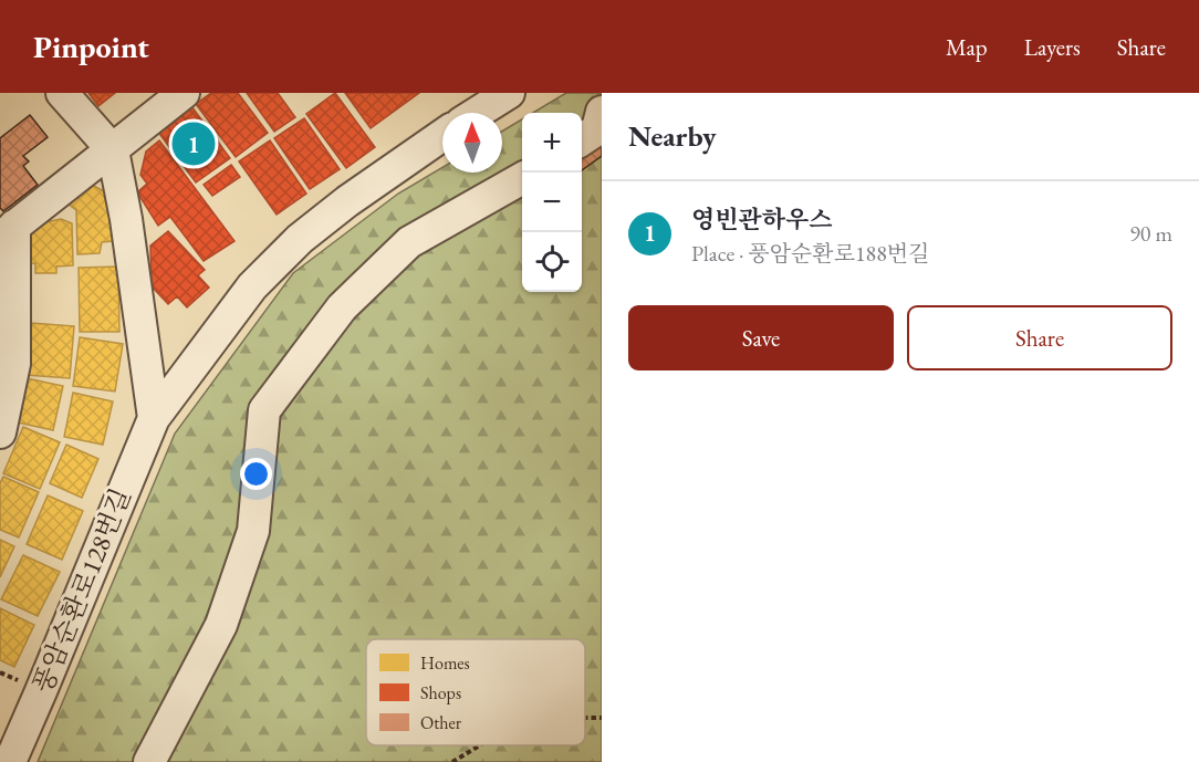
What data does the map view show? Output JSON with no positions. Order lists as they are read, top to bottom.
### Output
{
  "streets": {
    "street": ["풍암순환로128번길"]
  },
  "legend": ["Homes", "Shops", "Other"],
  "north": "top",
  "page": {
    "header": "Pinpoint",
    "nav": ["Map", "Layers", "Share"],
    "heading": "Nearby",
    "map_buttons": ["+", "−"],
    "pins": "1",
    "list": [
      {
        "mark": "1",
        "name": "영빈관하우스",
        "note": "Place · 풍암순환로188번길",
        "value": "90 m"
      }
    ],
    "buttons": ["Save", "Share"]
  }
}
